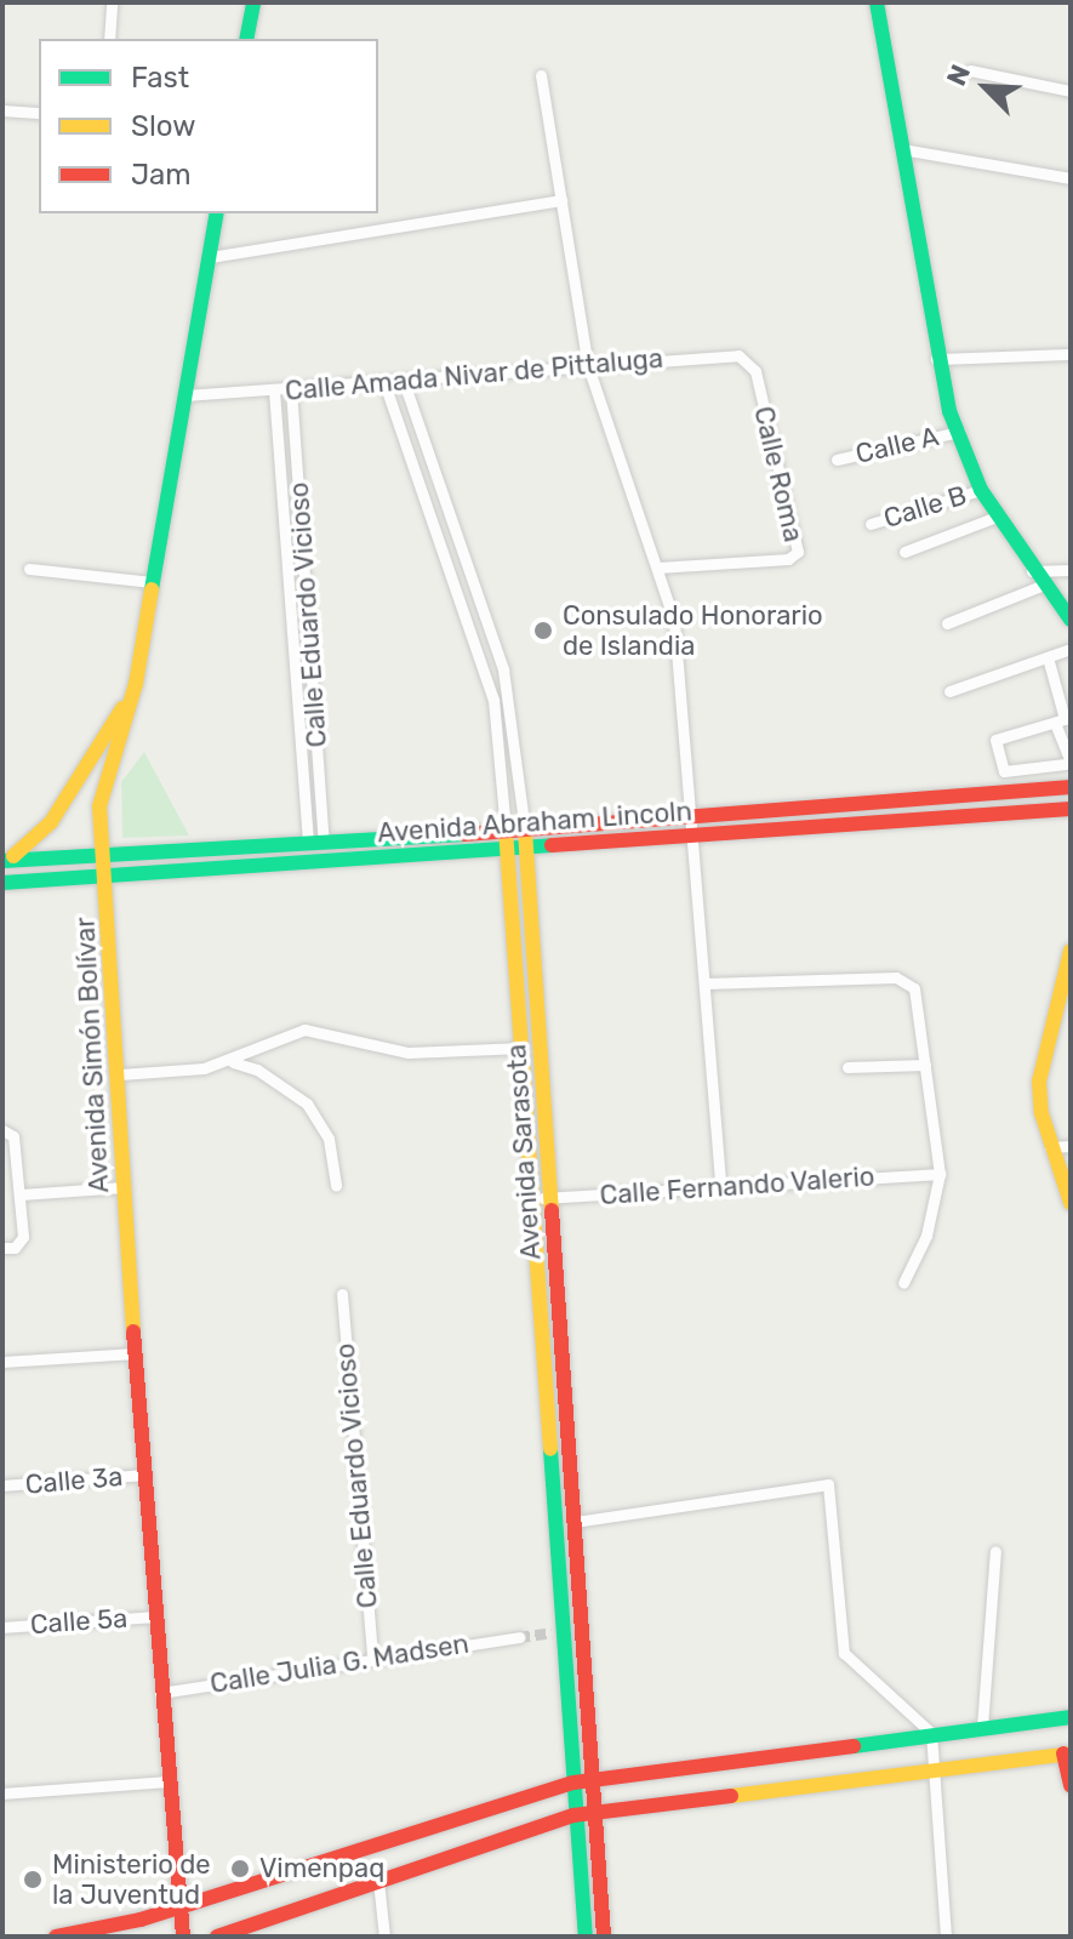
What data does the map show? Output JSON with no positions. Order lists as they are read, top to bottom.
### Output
{
  "streets": {
    "main road": ["Avenida Abraham Lincoln", "Avenida Simón Bolívar", "Avenida Sarasota"],
    "street": [
      "Calle Amada Nivar de Pittaluga",
      "Calle A",
      "Calle Roma",
      "Calle B",
      "Calle Eduardo Vicioso",
      "Calle Fernando Valerio",
      "Calle 3a",
      "Calle 5a",
      "Calle Julia G. Madsen"
    ]
  },
  "crossings": [
    ["Calle Amada Nivar de Pittaluga", "Calle Roma"],
    ["Calle Amada Nivar de Pittaluga", "Calle Eduardo Vicioso"],
    ["Calle Amada Nivar de Pittaluga", "Avenida Simón Bolívar"],
    ["Calle Amada Nivar de Pittaluga", "Avenida Sarasota"],
    ["Calle Eduardo Vicioso", "Avenida Abraham Lincoln"],
    ["Calle Eduardo Vicioso", "Calle Julia G. Madsen"],
    ["Avenida Abraham Lincoln", "Avenida Simón Bolívar"],
    ["Avenida Abraham Lincoln", "Avenida Sarasota"],
    ["Avenida Simón Bolívar", "Calle 3a"],
    ["Avenida Simón Bolívar", "Calle 5a"],
    ["Avenida Simón Bolívar", "Calle Julia G. Madsen"],
    ["Avenida Sarasota", "Calle Fernando Valerio"]
  ],
  "places": ["Consulado Honorario de Islandia", "Vimenpaq", "Ministerio de la Juventud"],
  "legend": ["Fast", "Slow", "Jam"],
  "north": "top left"
}
